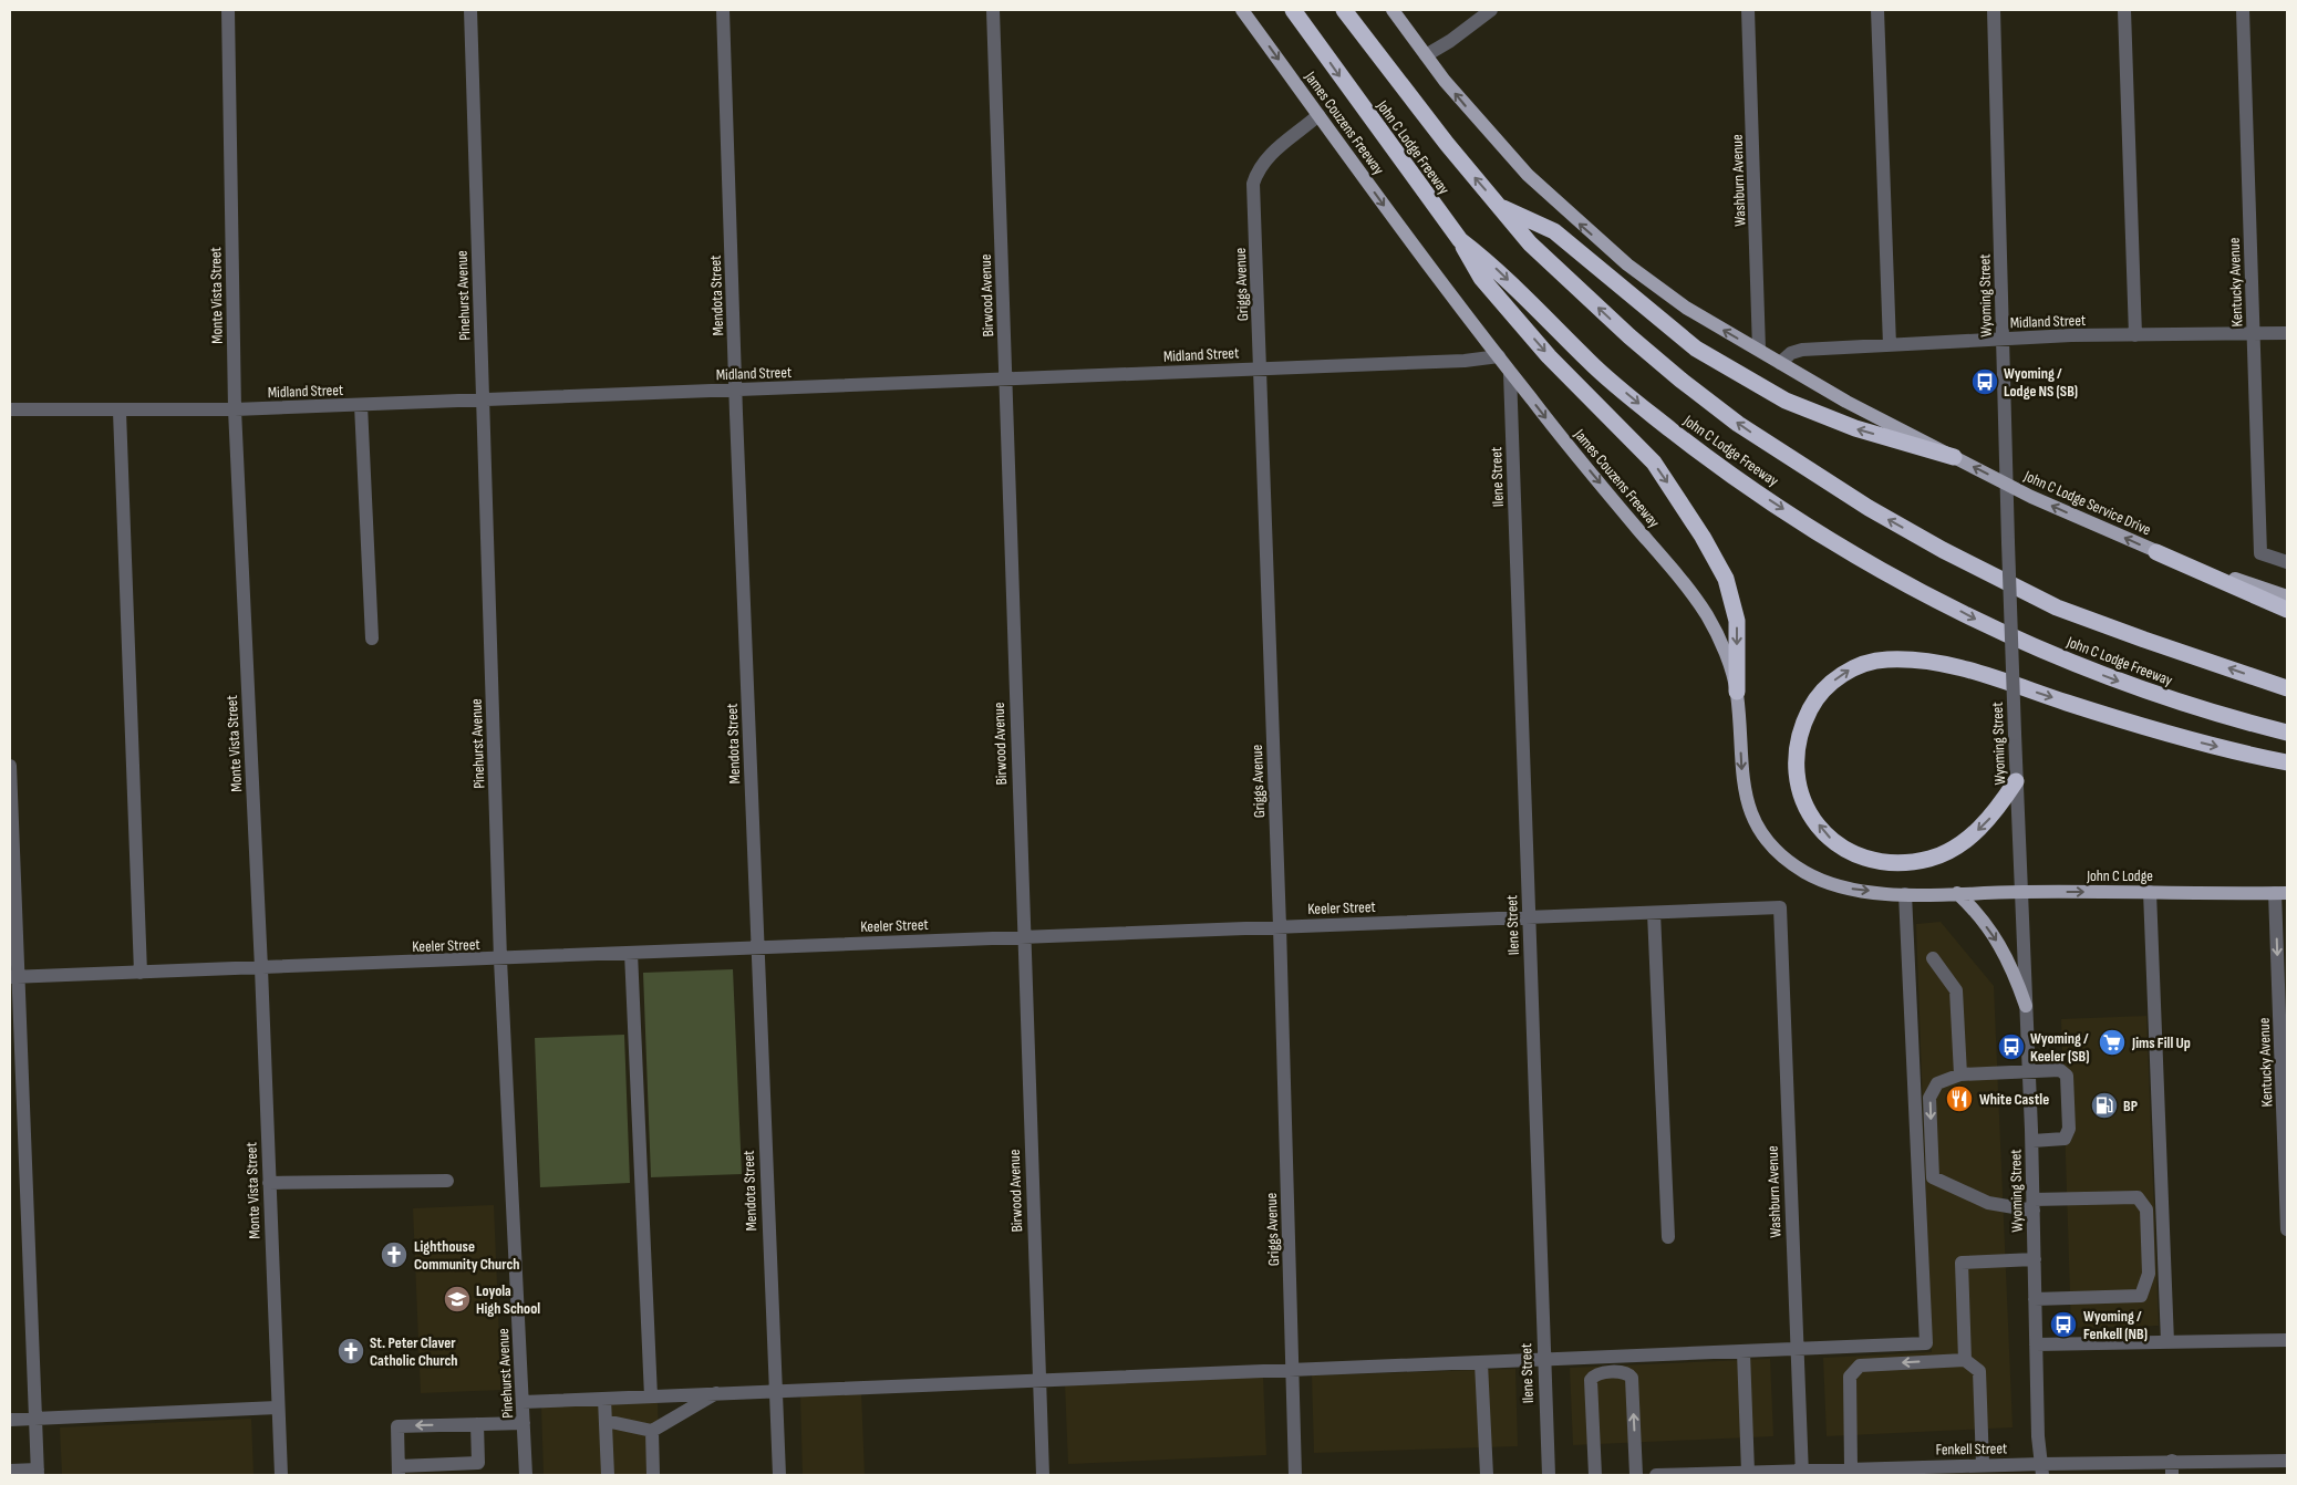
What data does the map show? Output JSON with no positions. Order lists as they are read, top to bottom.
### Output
{
  "streets": {
    "highway": ["John C Lodge Freeway"],
    "main road": ["James Couzens Freeway", "John C Lodge Service Drive", "John C Lodge"],
    "street": [
      "Washburn Avenue",
      "Kentucky Avenue",
      "Griggs Avenue",
      "Monte Vista Street",
      "Pinehurst Avenue",
      "Mendota Street",
      "Birwood Avenue",
      "Wyoming Street",
      "Midland Street",
      "Ilene Street",
      "Keeler Street",
      "Fenkell Street"
    ]
  },
  "crossings": [
    ["James Couzens Freeway", "Griggs Avenue"],
    ["James Couzens Freeway", "Midland Street"],
    ["James Couzens Freeway", "Ilene Street"],
    ["James Couzens Freeway", "John C Lodge"],
    ["Washburn Avenue", "Keeler Street"],
    ["Washburn Avenue", "Fenkell Street"],
    ["Kentucky Avenue", "Midland Street"],
    ["Kentucky Avenue", "John C Lodge"],
    ["Griggs Avenue", "Midland Street"],
    ["Griggs Avenue", "Keeler Street"],
    ["Monte Vista Street", "Midland Street"],
    ["Monte Vista Street", "Keeler Street"],
    ["Pinehurst Avenue", "Midland Street"],
    ["Pinehurst Avenue", "Keeler Street"],
    ["Mendota Street", "Midland Street"],
    ["Mendota Street", "Keeler Street"],
    ["Birwood Avenue", "Midland Street"],
    ["Birwood Avenue", "Keeler Street"],
    ["Wyoming Street", "Midland Street"],
    ["Wyoming Street", "John C Lodge Service Drive"],
    ["Wyoming Street", "John C Lodge"],
    ["Wyoming Street", "Fenkell Street"],
    ["Ilene Street", "Keeler Street"]
  ],
  "one_way": [
    "James Couzens Freeway",
    "Kentucky Avenue",
    "John C Lodge Service Drive",
    "John C Lodge"
  ],
  "places": {
    "bus stop": ["Wyoming / Lodge NS (SB)", "Wyoming / Keeler (SB)", "Wyoming / Fenkell (NB)"],
    "supermarket": ["Jims Fill Up"],
    "restaurant": ["White Castle"],
    "fuel station": ["BP"],
    "church": ["Lighthouse Community Church", "St. Peter Claver Catholic Church"],
    "school or university": ["Loyola High School"]
  }
}
